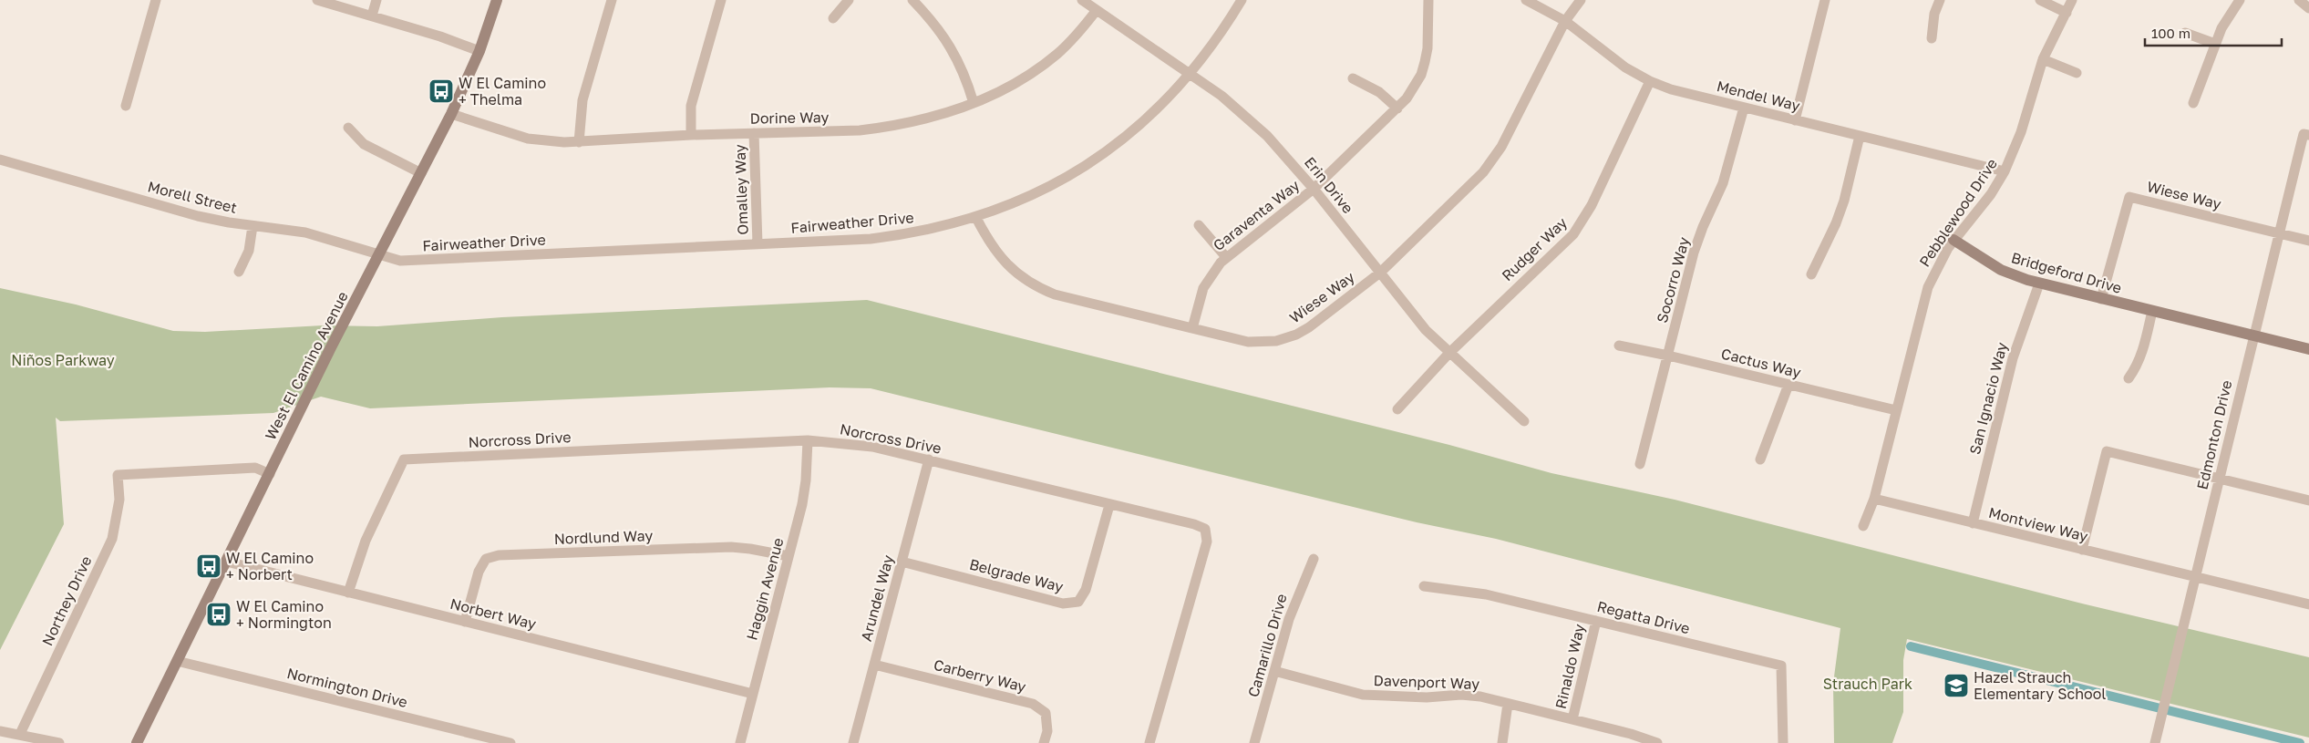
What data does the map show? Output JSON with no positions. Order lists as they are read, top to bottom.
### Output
{
  "streets": {
    "main road": ["Bridgeford Drive", "West El Camino Avenue"],
    "street": [
      "Mendel Way",
      "Dorine Way",
      "Erin Drive",
      "Omalley Way",
      "Wiese Way",
      "Morell Street",
      "Pebblewood Drive",
      "Garaventa Way",
      "Fairweather Drive",
      "Rudger Way",
      "Socorro Way",
      "Cactus Way",
      "San Ignacio Way",
      "Edmonton Drive",
      "Norcross Drive",
      "Montview Way",
      "Nordlund Way",
      "Belgrade Way",
      "Haggin Avenue",
      "Arundel Way",
      "Northey Drive",
      "Norbert Way",
      "Regatta Drive",
      "Camarillo Drive",
      "Rinaldo Way",
      "Carberry Way",
      "Davenport Way",
      "Normington Drive"
    ]
  },
  "crossings": [
    ["Mendel Way", "Wiese Way"],
    ["Mendel Way", "Pebblewood Drive"],
    ["Mendel Way", "Rudger Way"],
    ["Mendel Way", "Socorro Way"],
    ["Dorine Way", "Erin Drive"],
    ["Dorine Way", "Omalley Way"],
    ["Dorine Way", "West El Camino Avenue"],
    ["Erin Drive", "Wiese Way"],
    ["Erin Drive", "Garaventa Way"],
    ["Erin Drive", "Fairweather Drive"],
    ["Erin Drive", "Rudger Way"],
    ["Omalley Way", "Fairweather Drive"],
    ["Wiese Way", "Garaventa Way"],
    ["Wiese Way", "Fairweather Drive"],
    ["Wiese Way", "Bridgeford Drive"],
    ["Wiese Way", "Edmonton Drive"],
    ["Morell Street", "Fairweather Drive"],
    ["Morell Street", "West El Camino Avenue"],
    ["Pebblewood Drive", "Bridgeford Drive"],
    ["Pebblewood Drive", "Cactus Way"],
    ["Pebblewood Drive", "Montview Way"],
    ["Fairweather Drive", "West El Camino Avenue"],
    ["Bridgeford Drive", "San Ignacio Way"],
    ["Bridgeford Drive", "Edmonton Drive"],
    ["Socorro Way", "Cactus Way"],
    ["West El Camino Avenue", "Northey Drive"],
    ["West El Camino Avenue", "Norbert Way"],
    ["West El Camino Avenue", "Normington Drive"],
    ["San Ignacio Way", "Montview Way"],
    ["Edmonton Drive", "Montview Way"],
    ["Norcross Drive", "Belgrade Way"],
    ["Norcross Drive", "Haggin Avenue"],
    ["Norcross Drive", "Arundel Way"],
    ["Norcross Drive", "Norbert Way"],
    ["Nordlund Way", "Haggin Avenue"],
    ["Nordlund Way", "Norbert Way"],
    ["Belgrade Way", "Arundel Way"],
    ["Haggin Avenue", "Norbert Way"],
    ["Arundel Way", "Carberry Way"],
    ["Regatta Drive", "Rinaldo Way"],
    ["Camarillo Drive", "Davenport Way"],
    ["Rinaldo Way", "Davenport Way"]
  ],
  "parks": ["Niños Parkway", "Strauch Park"],
  "places": {
    "bus stop": ["W El Camino + Thelma", "W El Camino + Norbert", "W El Camino + Normington"],
    "school or university": ["Hazel Strauch Elementary School"]
  },
  "scale_bar": "100 m"
}
